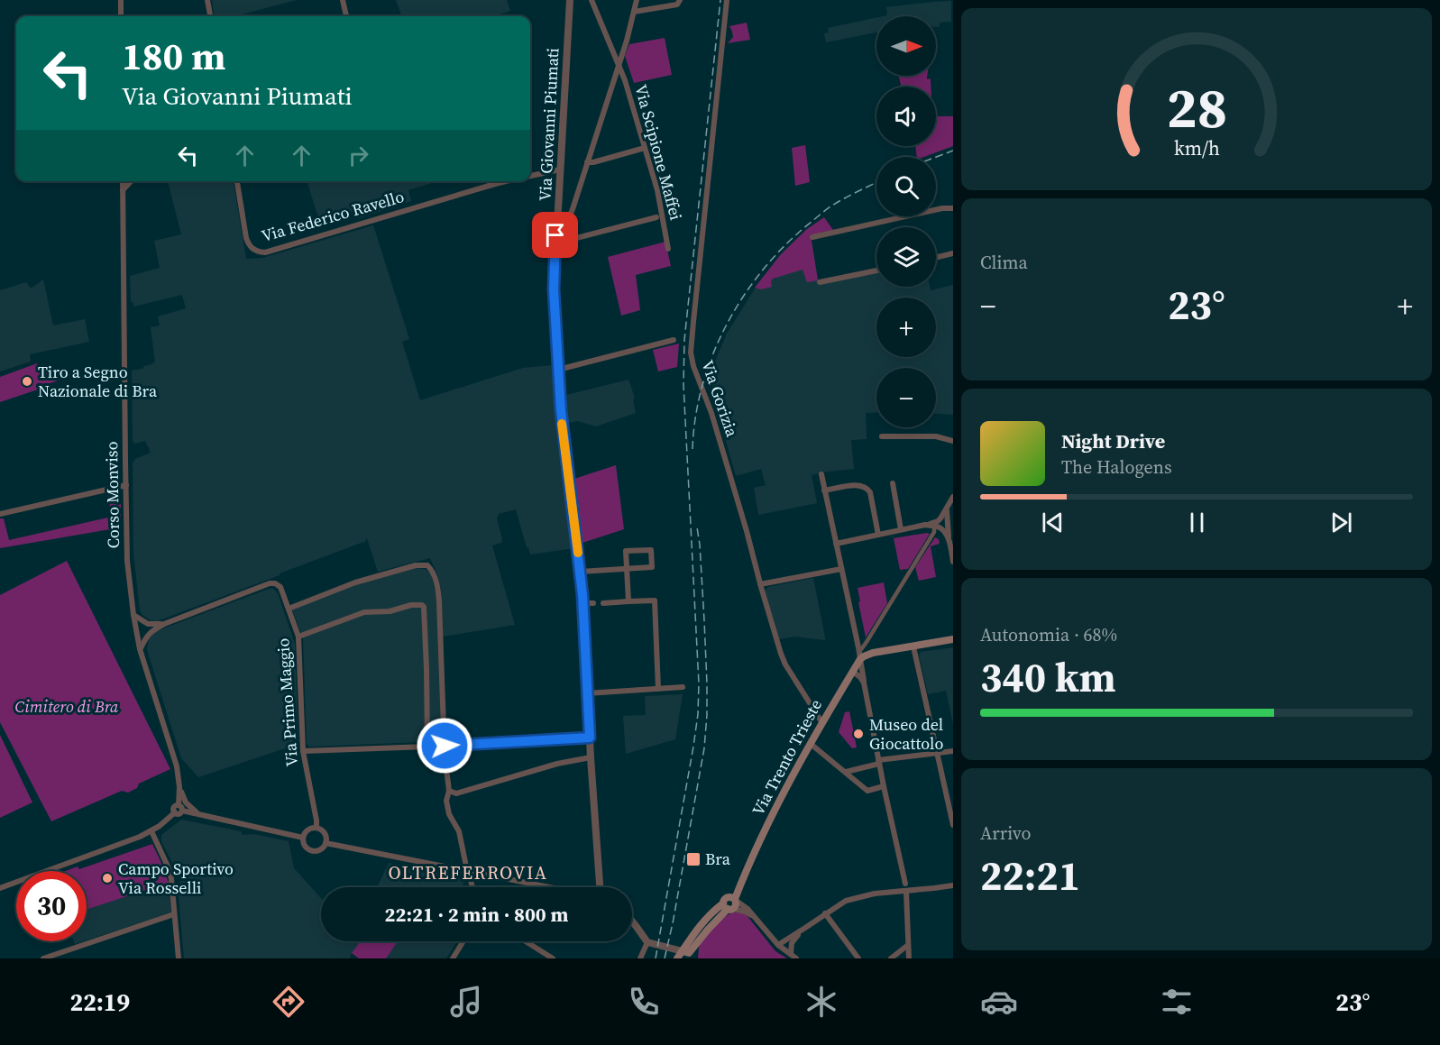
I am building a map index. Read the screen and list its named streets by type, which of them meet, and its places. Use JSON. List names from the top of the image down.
{
  "streets": {
    "main road": ["Via Trento Trieste"],
    "street": [
      "Via Giovanni Piumati",
      "Via Scipione Maffei",
      "Via Federico Ravello",
      "Via Gorizia",
      "Corso Monviso",
      "Via Primo Maggio"
    ]
  },
  "crossings": [
    ["Via Giovanni Piumati", "Via Federico Ravello"],
    ["Via Gorizia", "Via Trento Trieste"],
    ["Corso Monviso", "Via Primo Maggio"]
  ],
  "districts": ["OLTREFERROVIA"],
  "parks": ["Cimitero di Bra"],
  "places": {
    "other": ["Tiro a Segno Nazionale di Bra", "Museo del Giocattolo", "Campo Sportivo Via Rosselli"],
    "transit": ["Bra"]
  },
  "north": "right",
  "page": {
    "map_buttons": ["+", "−"],
    "turn": ["180 m", "Via Giovanni Piumati"],
    "tile": [
      "Clima",
      ["Autonomia · 68%", "340 km"],
      ["Arrivo", "22:21"]
    ],
    "heat": ["−", "23°", "+"],
    "song": ["Night Drive", "The Halogens"],
    "limit": "30",
    "trip": "22:21 · 2 min · 800 m",
    "tabs": ["22:19", "23°"],
    "gauge": ["28", "km/h"]
  }
}
